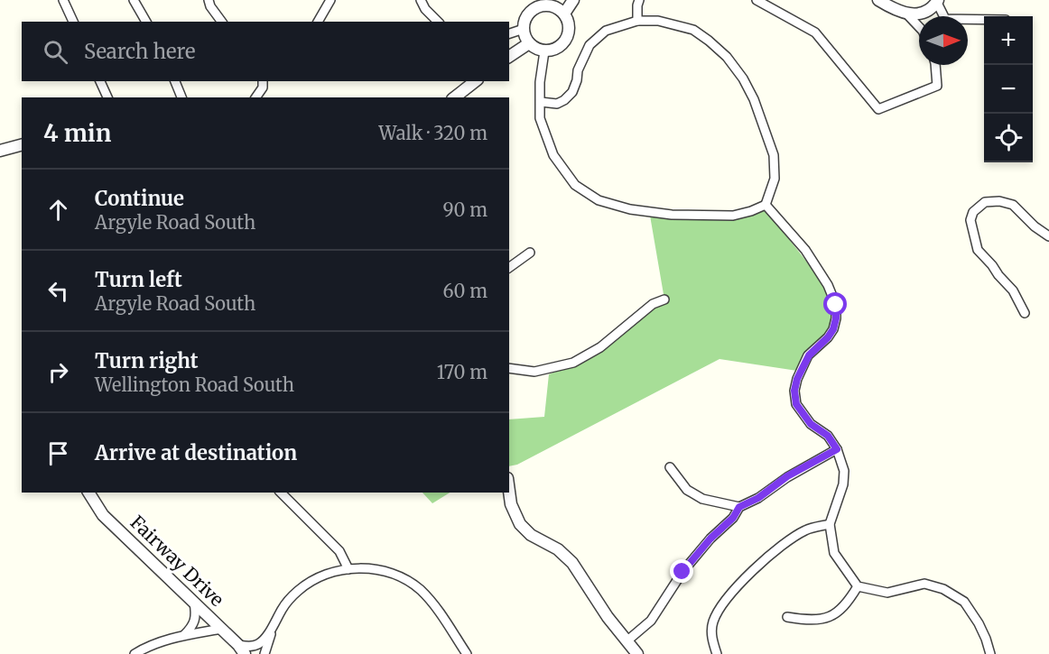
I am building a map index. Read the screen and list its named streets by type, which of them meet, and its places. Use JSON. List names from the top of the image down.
{
  "streets": {
    "street": ["Fairway Drive"]
  },
  "north": "right",
  "page": {
    "map_buttons": ["+", "−"],
    "search": "Search here",
    "heading": ["4 min", "Walk · 320 m"],
    "list": [
      ["Continue", "Argyle Road South", "90 m"],
      ["Turn left", "Argyle Road South", "60 m"],
      ["Turn right", "Wellington Road South", "170 m"],
      "Arrive at destination"
    ]
  }
}
